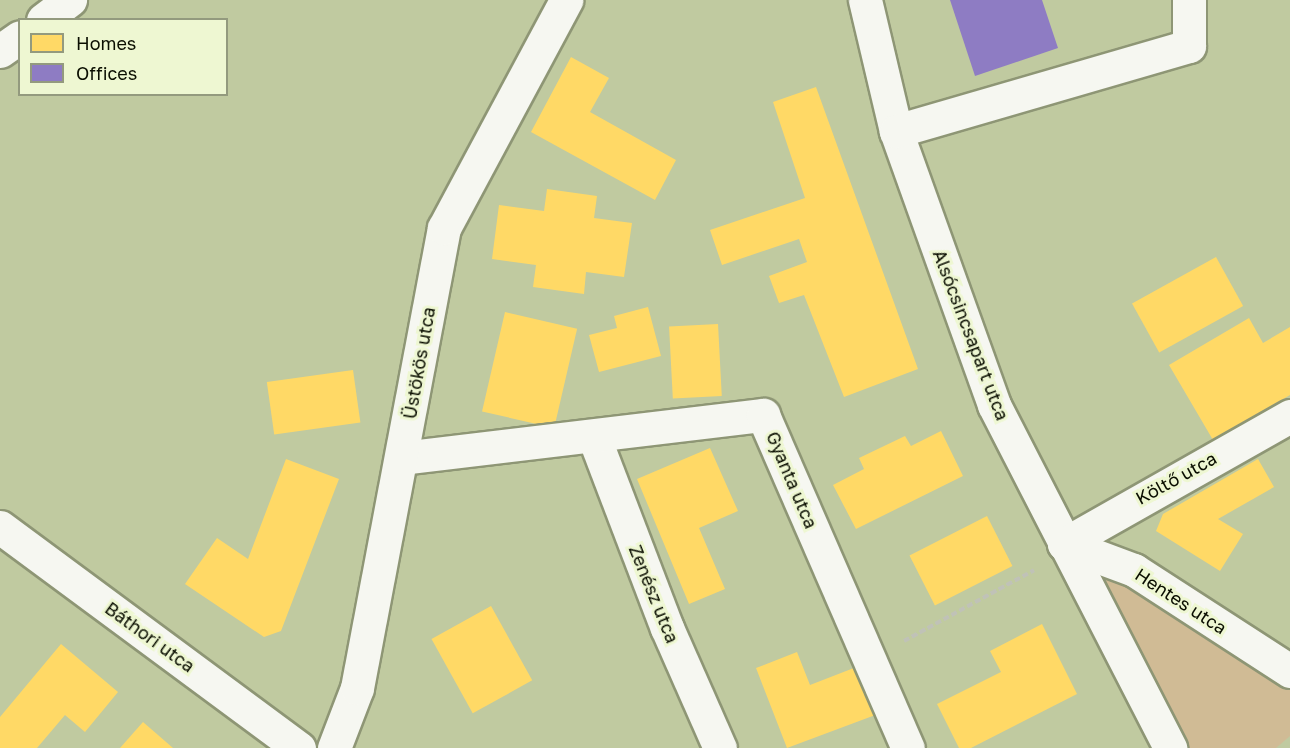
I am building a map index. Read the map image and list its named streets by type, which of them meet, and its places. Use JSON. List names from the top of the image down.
{
  "streets": {
    "street": [
      "Alsócsincsapart utca",
      "Üstökös utca",
      "Költő utca",
      "Gyanta utca",
      "Zenész utca",
      "Hentes utca",
      "Báthori utca"
    ]
  },
  "crossings": [
    ["Alsócsincsapart utca", "Költő utca"],
    ["Alsócsincsapart utca", "Hentes utca"],
    ["Üstökös utca", "Gyanta utca"],
    ["Költő utca", "Hentes utca"],
    ["Gyanta utca", "Zenész utca"]
  ],
  "legend": ["Homes", "Offices"]
}
